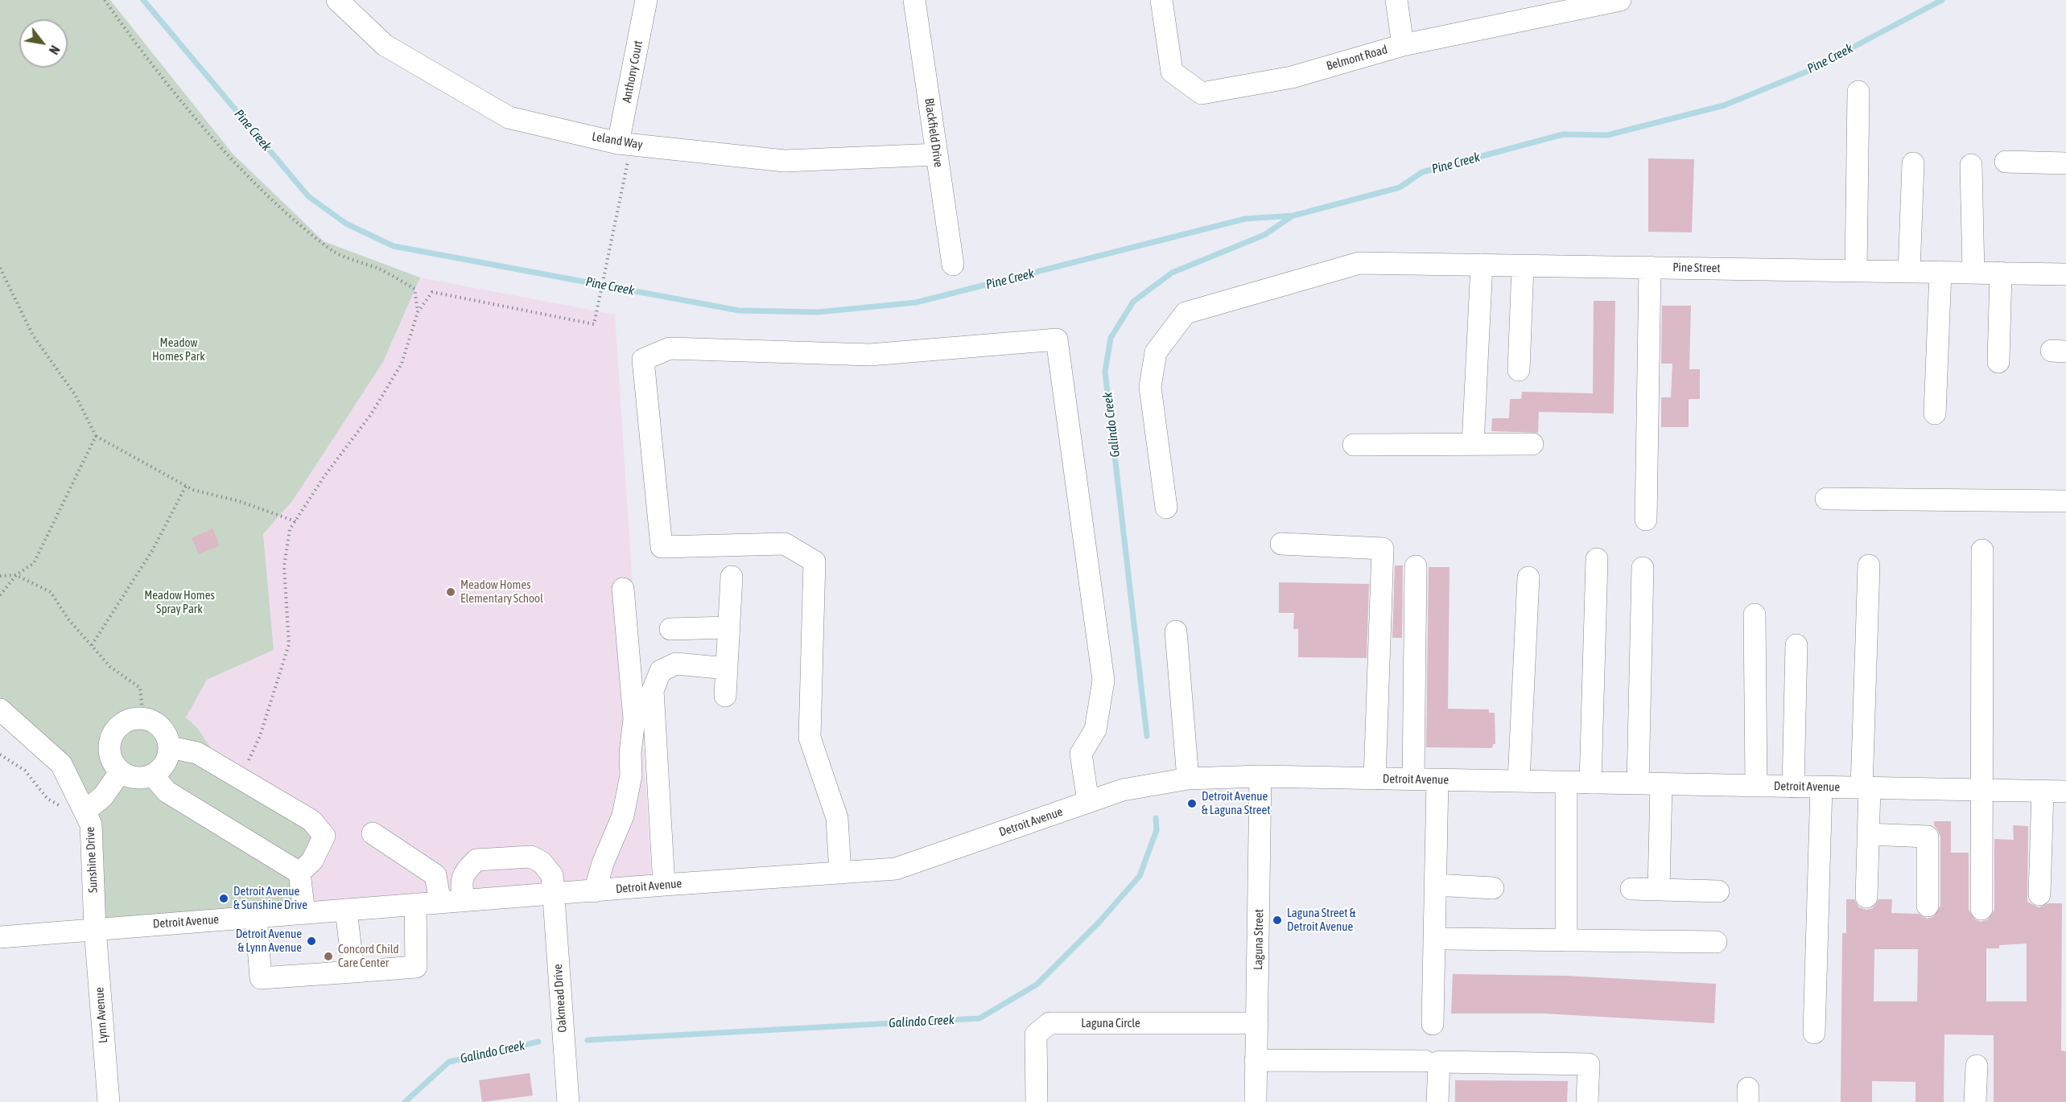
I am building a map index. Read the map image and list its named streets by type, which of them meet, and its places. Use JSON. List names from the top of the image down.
{
  "streets": {
    "street": [
      "Belmont Road",
      "Anthony Court",
      "Blackfield Drive",
      "Leland Way",
      "Pine Street",
      "Detroit Avenue",
      "Sunshine Drive",
      "Laguna Street",
      "Oakmead Drive",
      "Lynn Avenue",
      "Laguna Circle"
    ]
  },
  "crossings": [
    ["Anthony Court", "Leland Way"],
    ["Blackfield Drive", "Leland Way"],
    ["Detroit Avenue", "Sunshine Drive"],
    ["Detroit Avenue", "Laguna Street"],
    ["Detroit Avenue", "Oakmead Drive"],
    ["Detroit Avenue", "Lynn Avenue"],
    ["Sunshine Drive", "Lynn Avenue"],
    ["Laguna Street", "Laguna Circle"]
  ],
  "water": ["Pine Creek", "Galindo Creek"],
  "parks": ["Meadow Homes Park", "Meadow Homes Spray Park"],
  "places": [
    "Meadow Homes Elementary School",
    "Detroit Avenue & Laguna Street",
    "Detroit Avenue & Sunshine Drive",
    "Laguna Street & Detroit Avenue",
    "Detroit Avenue & Lynn Avenue",
    "Concord Child Care Center"
  ],
  "north": "bottom right"
}
